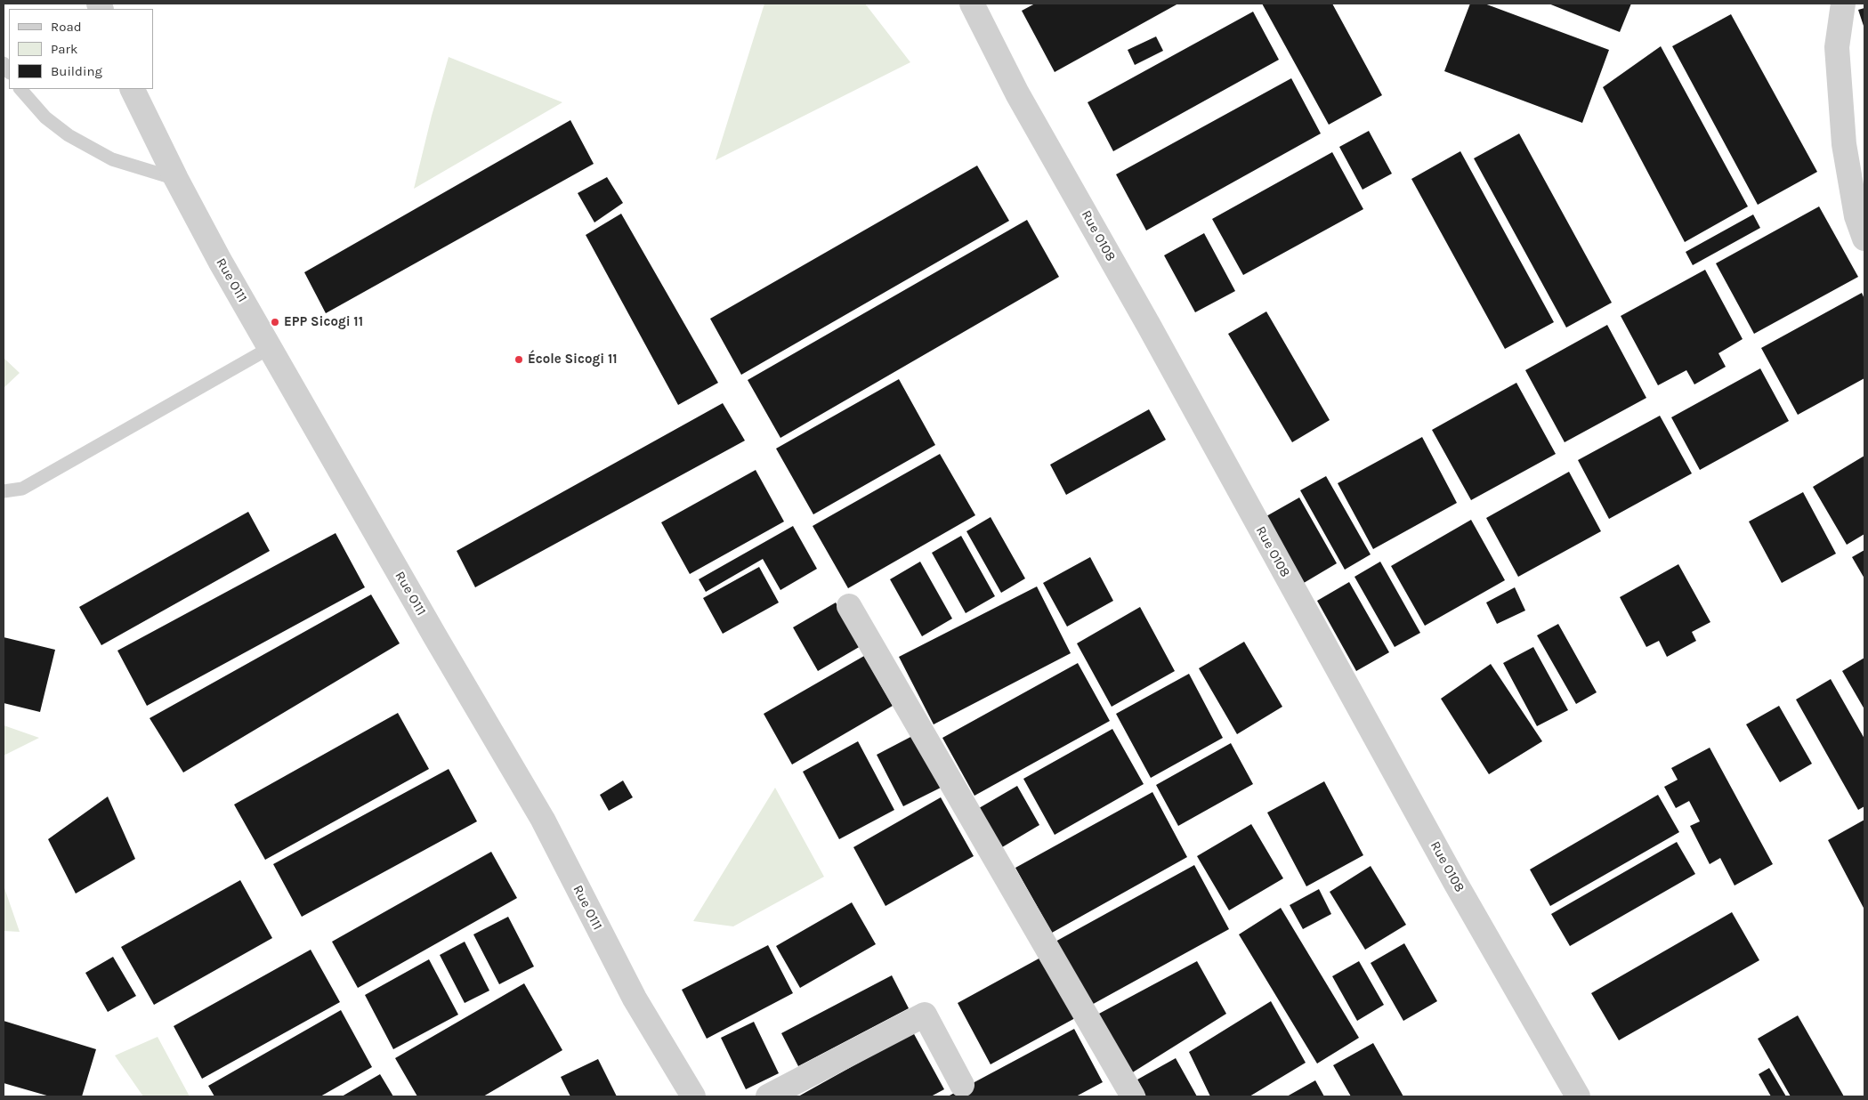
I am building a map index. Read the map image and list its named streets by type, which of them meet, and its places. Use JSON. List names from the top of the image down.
{
  "streets": {
    "street": ["Rue O108", "Rue O111"]
  },
  "places": ["EPP Sicogi 11", "École Sicogi 11"],
  "legend": ["Road", "Park", "Building"]
}
